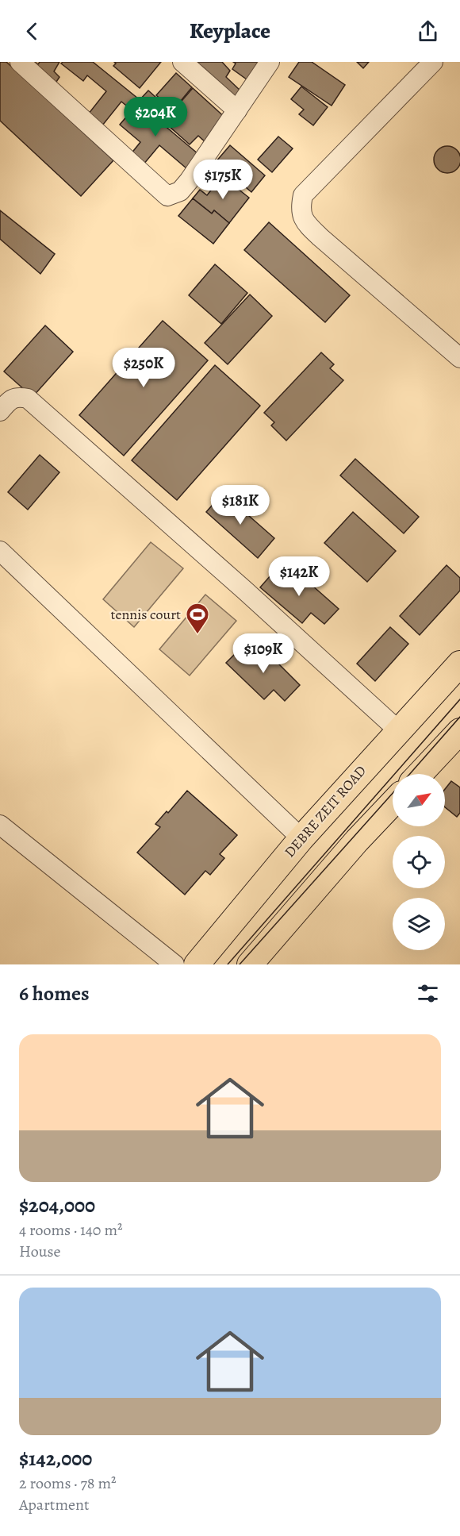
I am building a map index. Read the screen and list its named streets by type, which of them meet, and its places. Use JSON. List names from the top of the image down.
{
  "streets": {
    "main road": ["DEBRE ZEIT ROAD"]
  },
  "places": {
    "sports": ["tennis court"]
  },
  "north": "top right",
  "page": {
    "header": "Keyplace",
    "price": [
      "$204K",
      "$175K",
      "$250K",
      "$181K",
      "$142K",
      "$109K"
    ],
    "heading": "6 homes",
    "list": [
      {
        "name": "$204,000",
        "note": "4 rooms · 140 m² · House"
      },
      {
        "name": "$142,000",
        "note": "2 rooms · 78 m² · Apartment"
      }
    ]
  }
}
